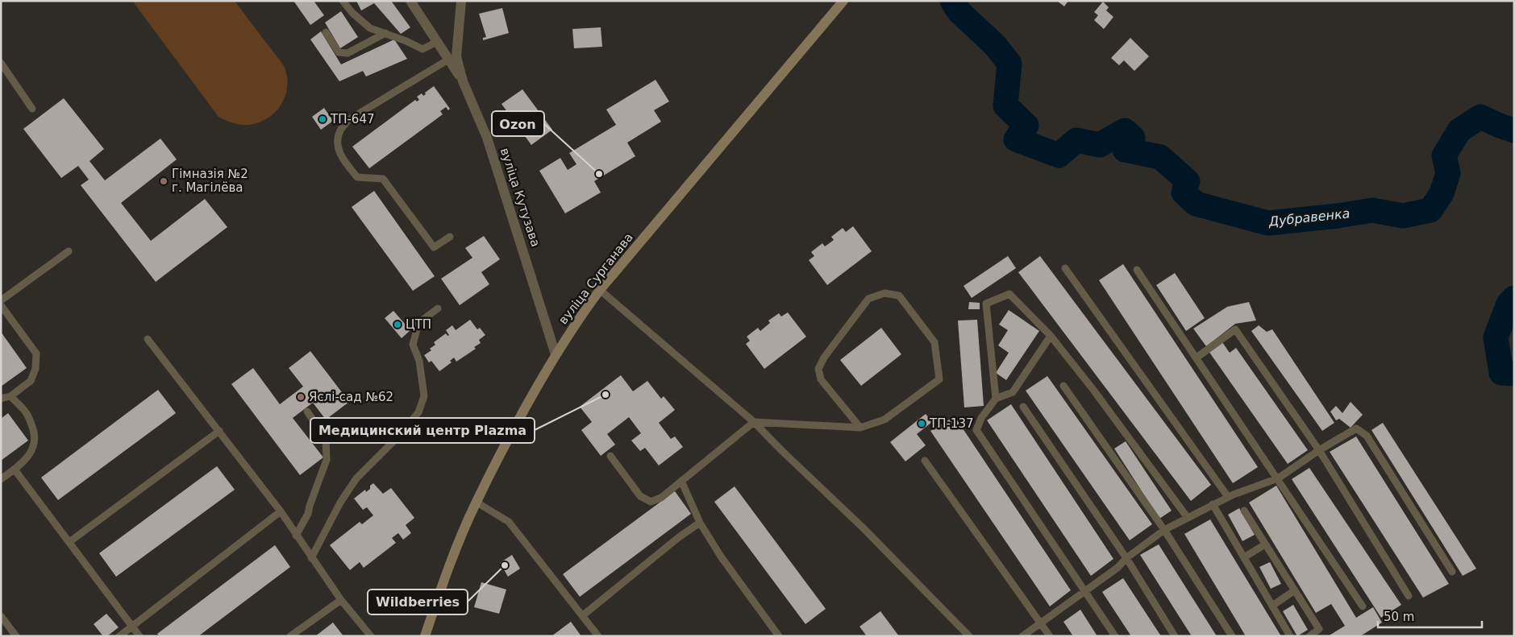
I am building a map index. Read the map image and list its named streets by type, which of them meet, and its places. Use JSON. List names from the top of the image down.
{
  "streets": {
    "main road": ["вуліца Сурганава"],
    "street": ["вуліца Кутузава"]
  },
  "crossings": [
    ["вуліца Кутузава", "вуліца Сурганава"]
  ],
  "water": ["Дубравенка"],
  "places": [
    "ТП-647",
    "Ozon",
    "Гімназія №2 г. Магілёва",
    "ЦТП",
    "Медицинский центр Plazma",
    "Яслі-сад №62",
    "ТП-137",
    "Wildberries"
  ],
  "scale_bar": "50 m"
}
